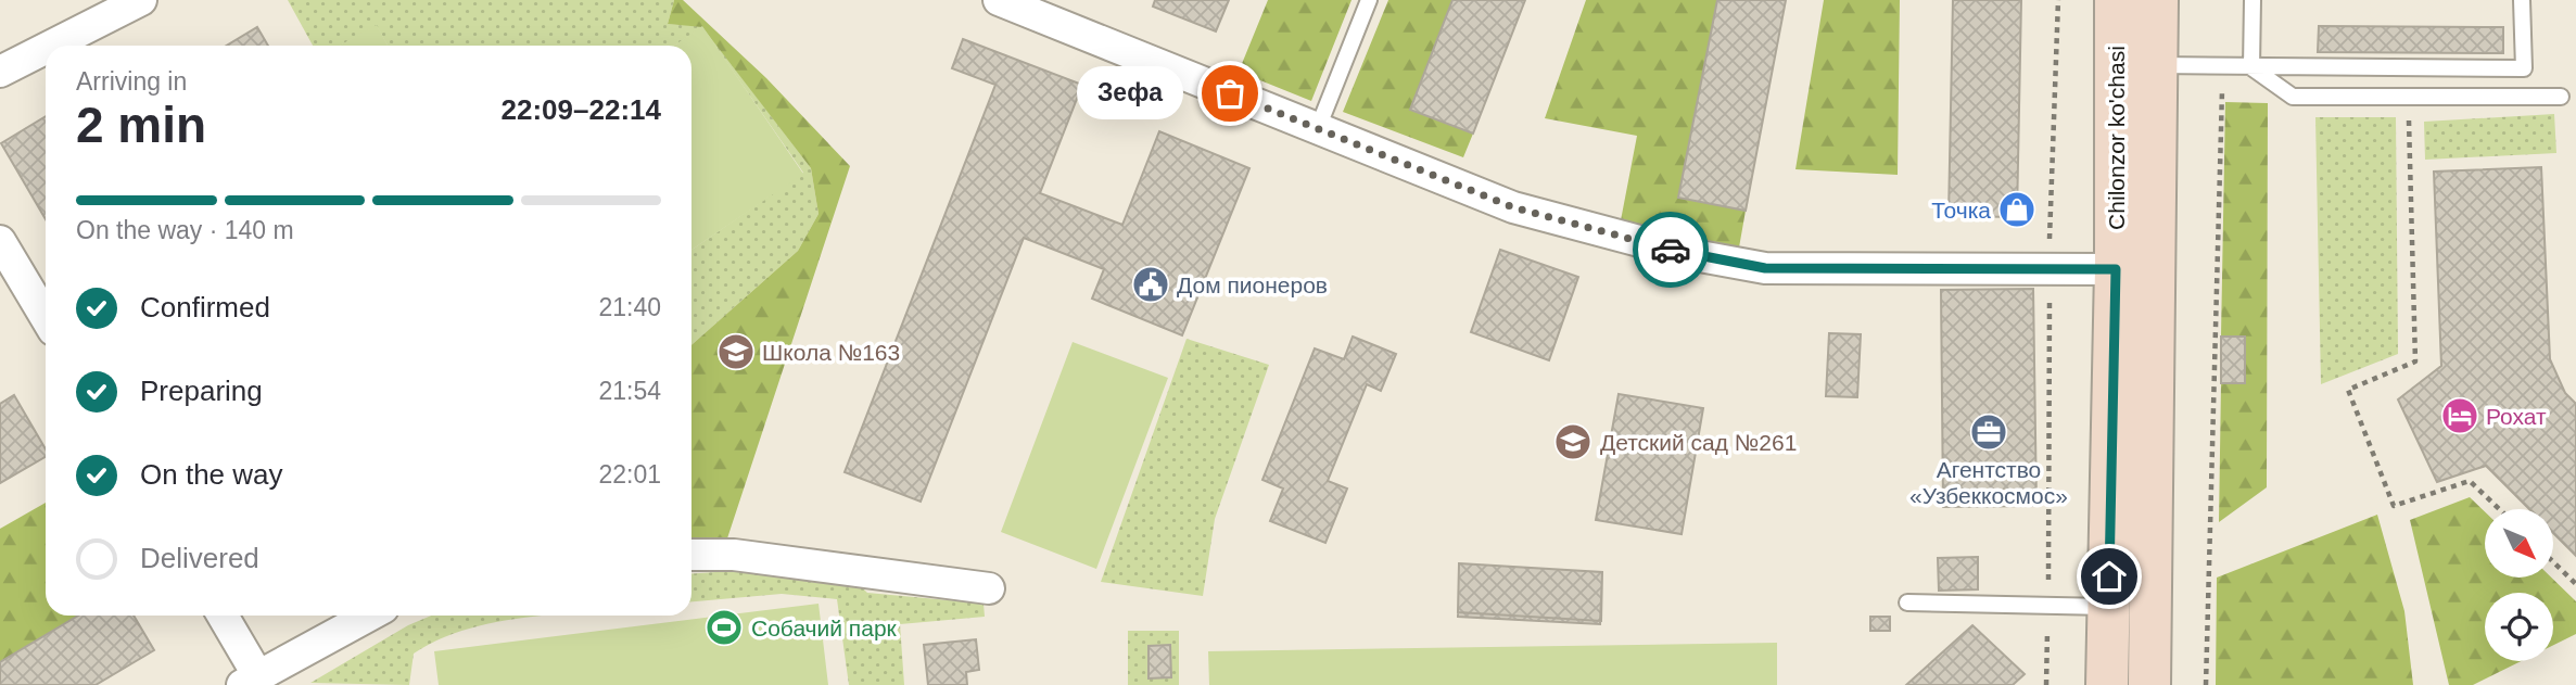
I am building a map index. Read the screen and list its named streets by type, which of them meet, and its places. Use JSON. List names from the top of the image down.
{
  "streets": {
    "main road": ["Chilonzor ko'chasi"]
  },
  "places": {
    "other": ["Зефа"],
    "shop": ["Точка"],
    "public building": ["Дом пионеров"],
    "school or university": ["Школа №163", "Детский сад №261"],
    "hotel": ["Рохат"],
    "office": ["Агентство «Узбеккосмос»"],
    "sports": ["Собачий парк"]
  },
  "north": "bottom right",
  "page": {
    "heading": ["2 min", "Arriving in", "22:09–22:14"],
    "bubble": "Зефа",
    "bar": "On the way · 140 m",
    "list": [
      ["Confirmed", "21:40"],
      ["Preparing", "21:54"],
      ["On the way", "22:01"],
      "Delivered"
    ]
  }
}
